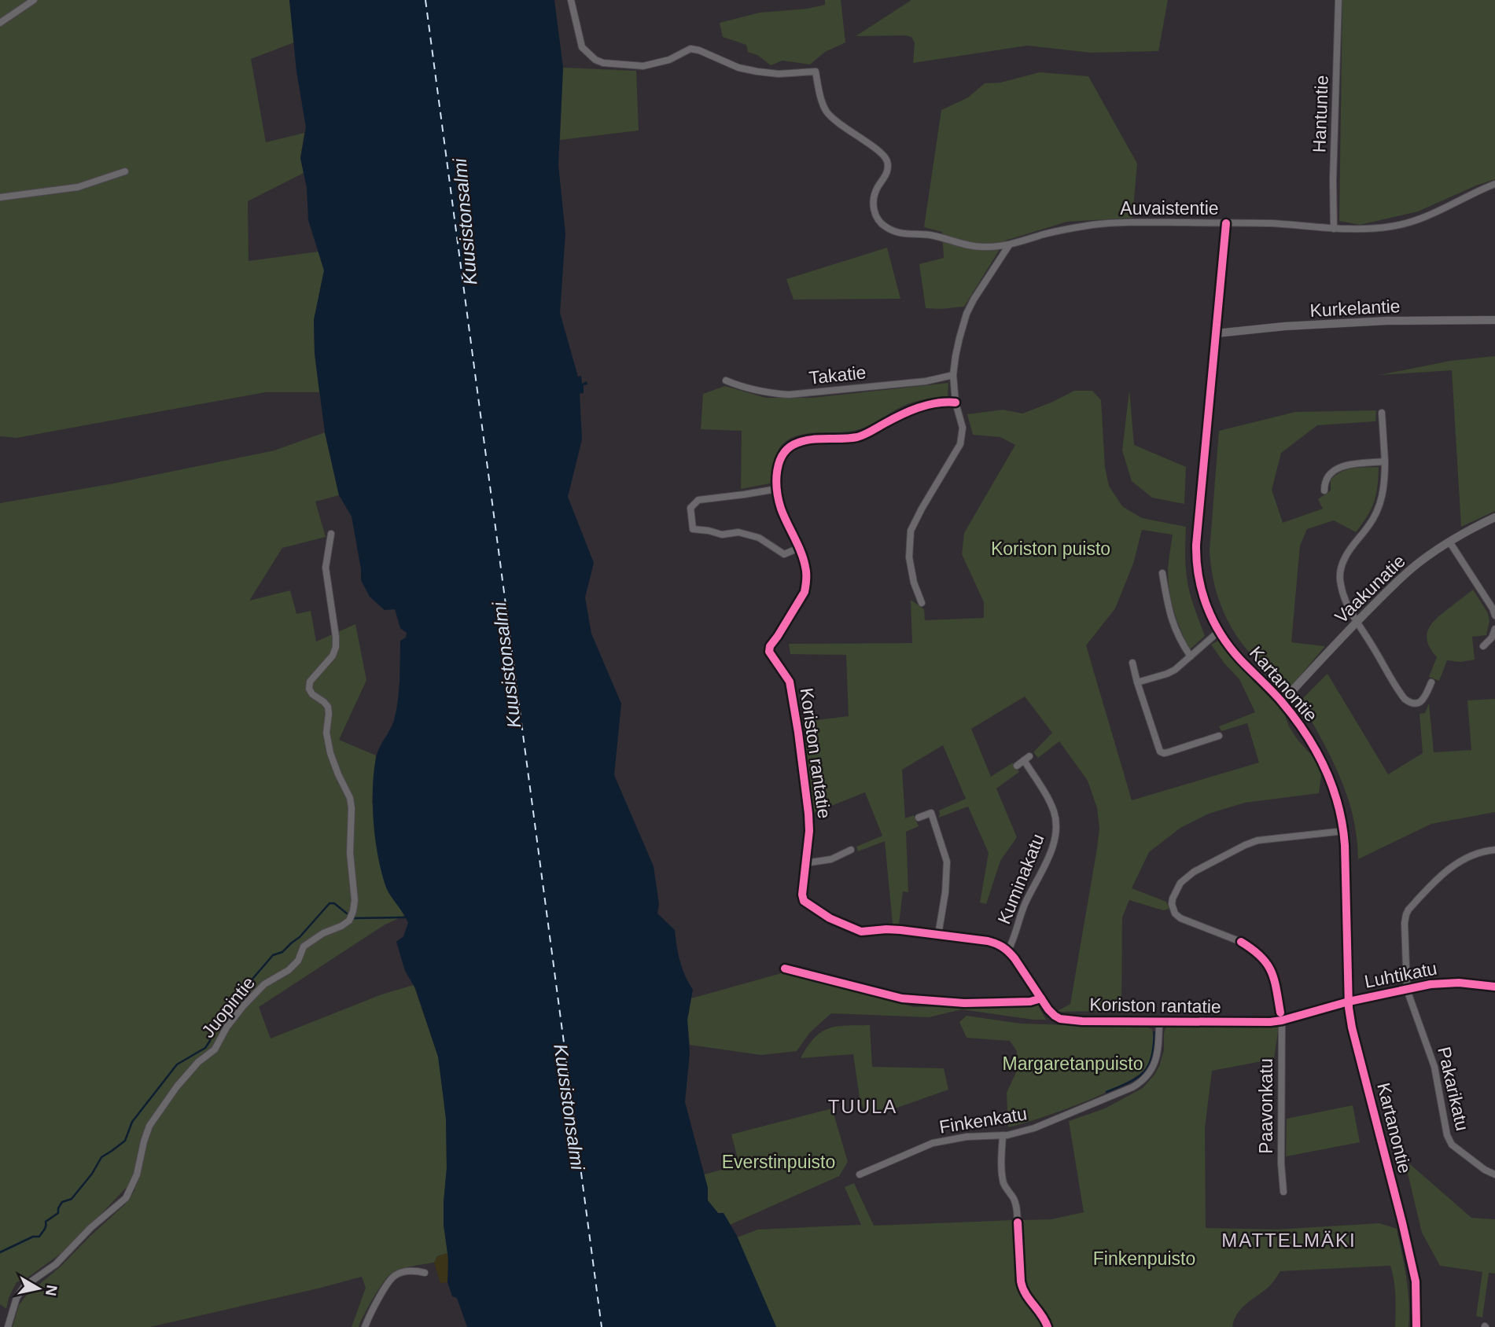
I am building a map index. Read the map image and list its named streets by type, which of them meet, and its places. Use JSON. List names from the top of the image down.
{
  "streets": {
    "street": [
      "Hantuntie",
      "Auvaistentie",
      "Kurkelantie",
      "Takatie",
      "Vaakunatie",
      "Kartanontie",
      "Koriston rantatie",
      "Kuminakatu",
      "Luhtikatu",
      "Juopintie",
      "Pakarikatu",
      "Paavonkatu",
      "Finkenkatu"
    ]
  },
  "crossings": [
    ["Hantuntie", "Auvaistentie"],
    ["Auvaistentie", "Kartanontie"],
    ["Kurkelantie", "Kartanontie"],
    ["Vaakunatie", "Kartanontie"],
    ["Kartanontie", "Koriston rantatie"],
    ["Kartanontie", "Luhtikatu"],
    ["Koriston rantatie", "Kuminakatu"],
    ["Koriston rantatie", "Luhtikatu"],
    ["Koriston rantatie", "Paavonkatu"],
    ["Koriston rantatie", "Finkenkatu"],
    ["Luhtikatu", "Pakarikatu"]
  ],
  "districts": ["TUULA", "MATTELMÄKI"],
  "water": ["Kuusistonsalmi"],
  "parks": [
    "Koriston puisto",
    "Margaretanpuisto",
    "Everstinpuisto",
    "Finkenpuisto"
  ],
  "north": "right"
}
